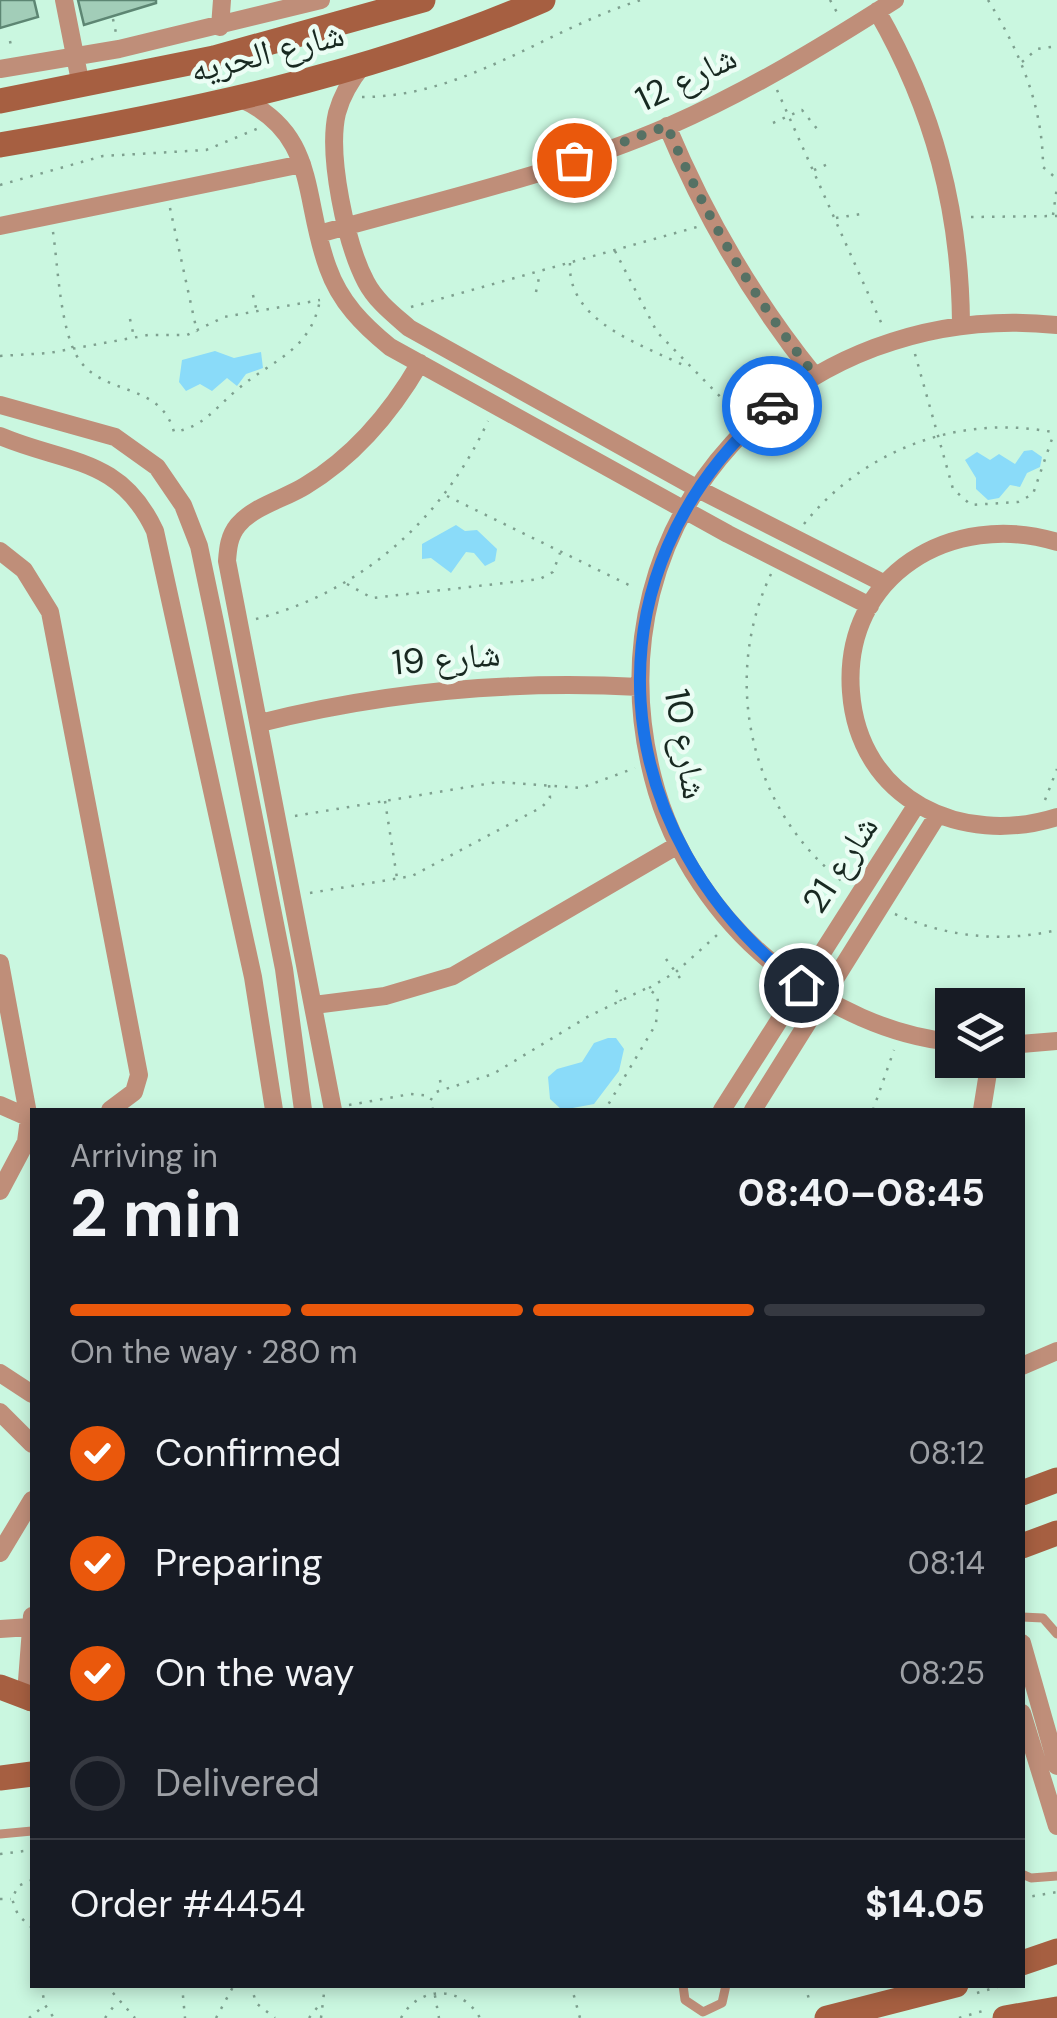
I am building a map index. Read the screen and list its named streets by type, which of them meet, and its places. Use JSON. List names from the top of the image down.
{
  "streets": {
    "main road": ["شارع الحريه"],
    "street": [
      "شارع 12",
      "شارع 19",
      "شارع 10",
      "شارع 21"
    ]
  },
  "crossings": [
    ["شارع 19", "شارع 10"],
    ["شارع 10", "شارع 21"]
  ],
  "page": {
    "heading": ["2 min", "Arriving in", "08:40–08:45"],
    "panel": ["Order #4454", "$14.05"],
    "bar": "On the way · 280 m",
    "list": [
      ["Confirmed", "08:12"],
      ["Preparing", "08:14"],
      ["On the way", "08:25"],
      "Delivered"
    ]
  }
}
